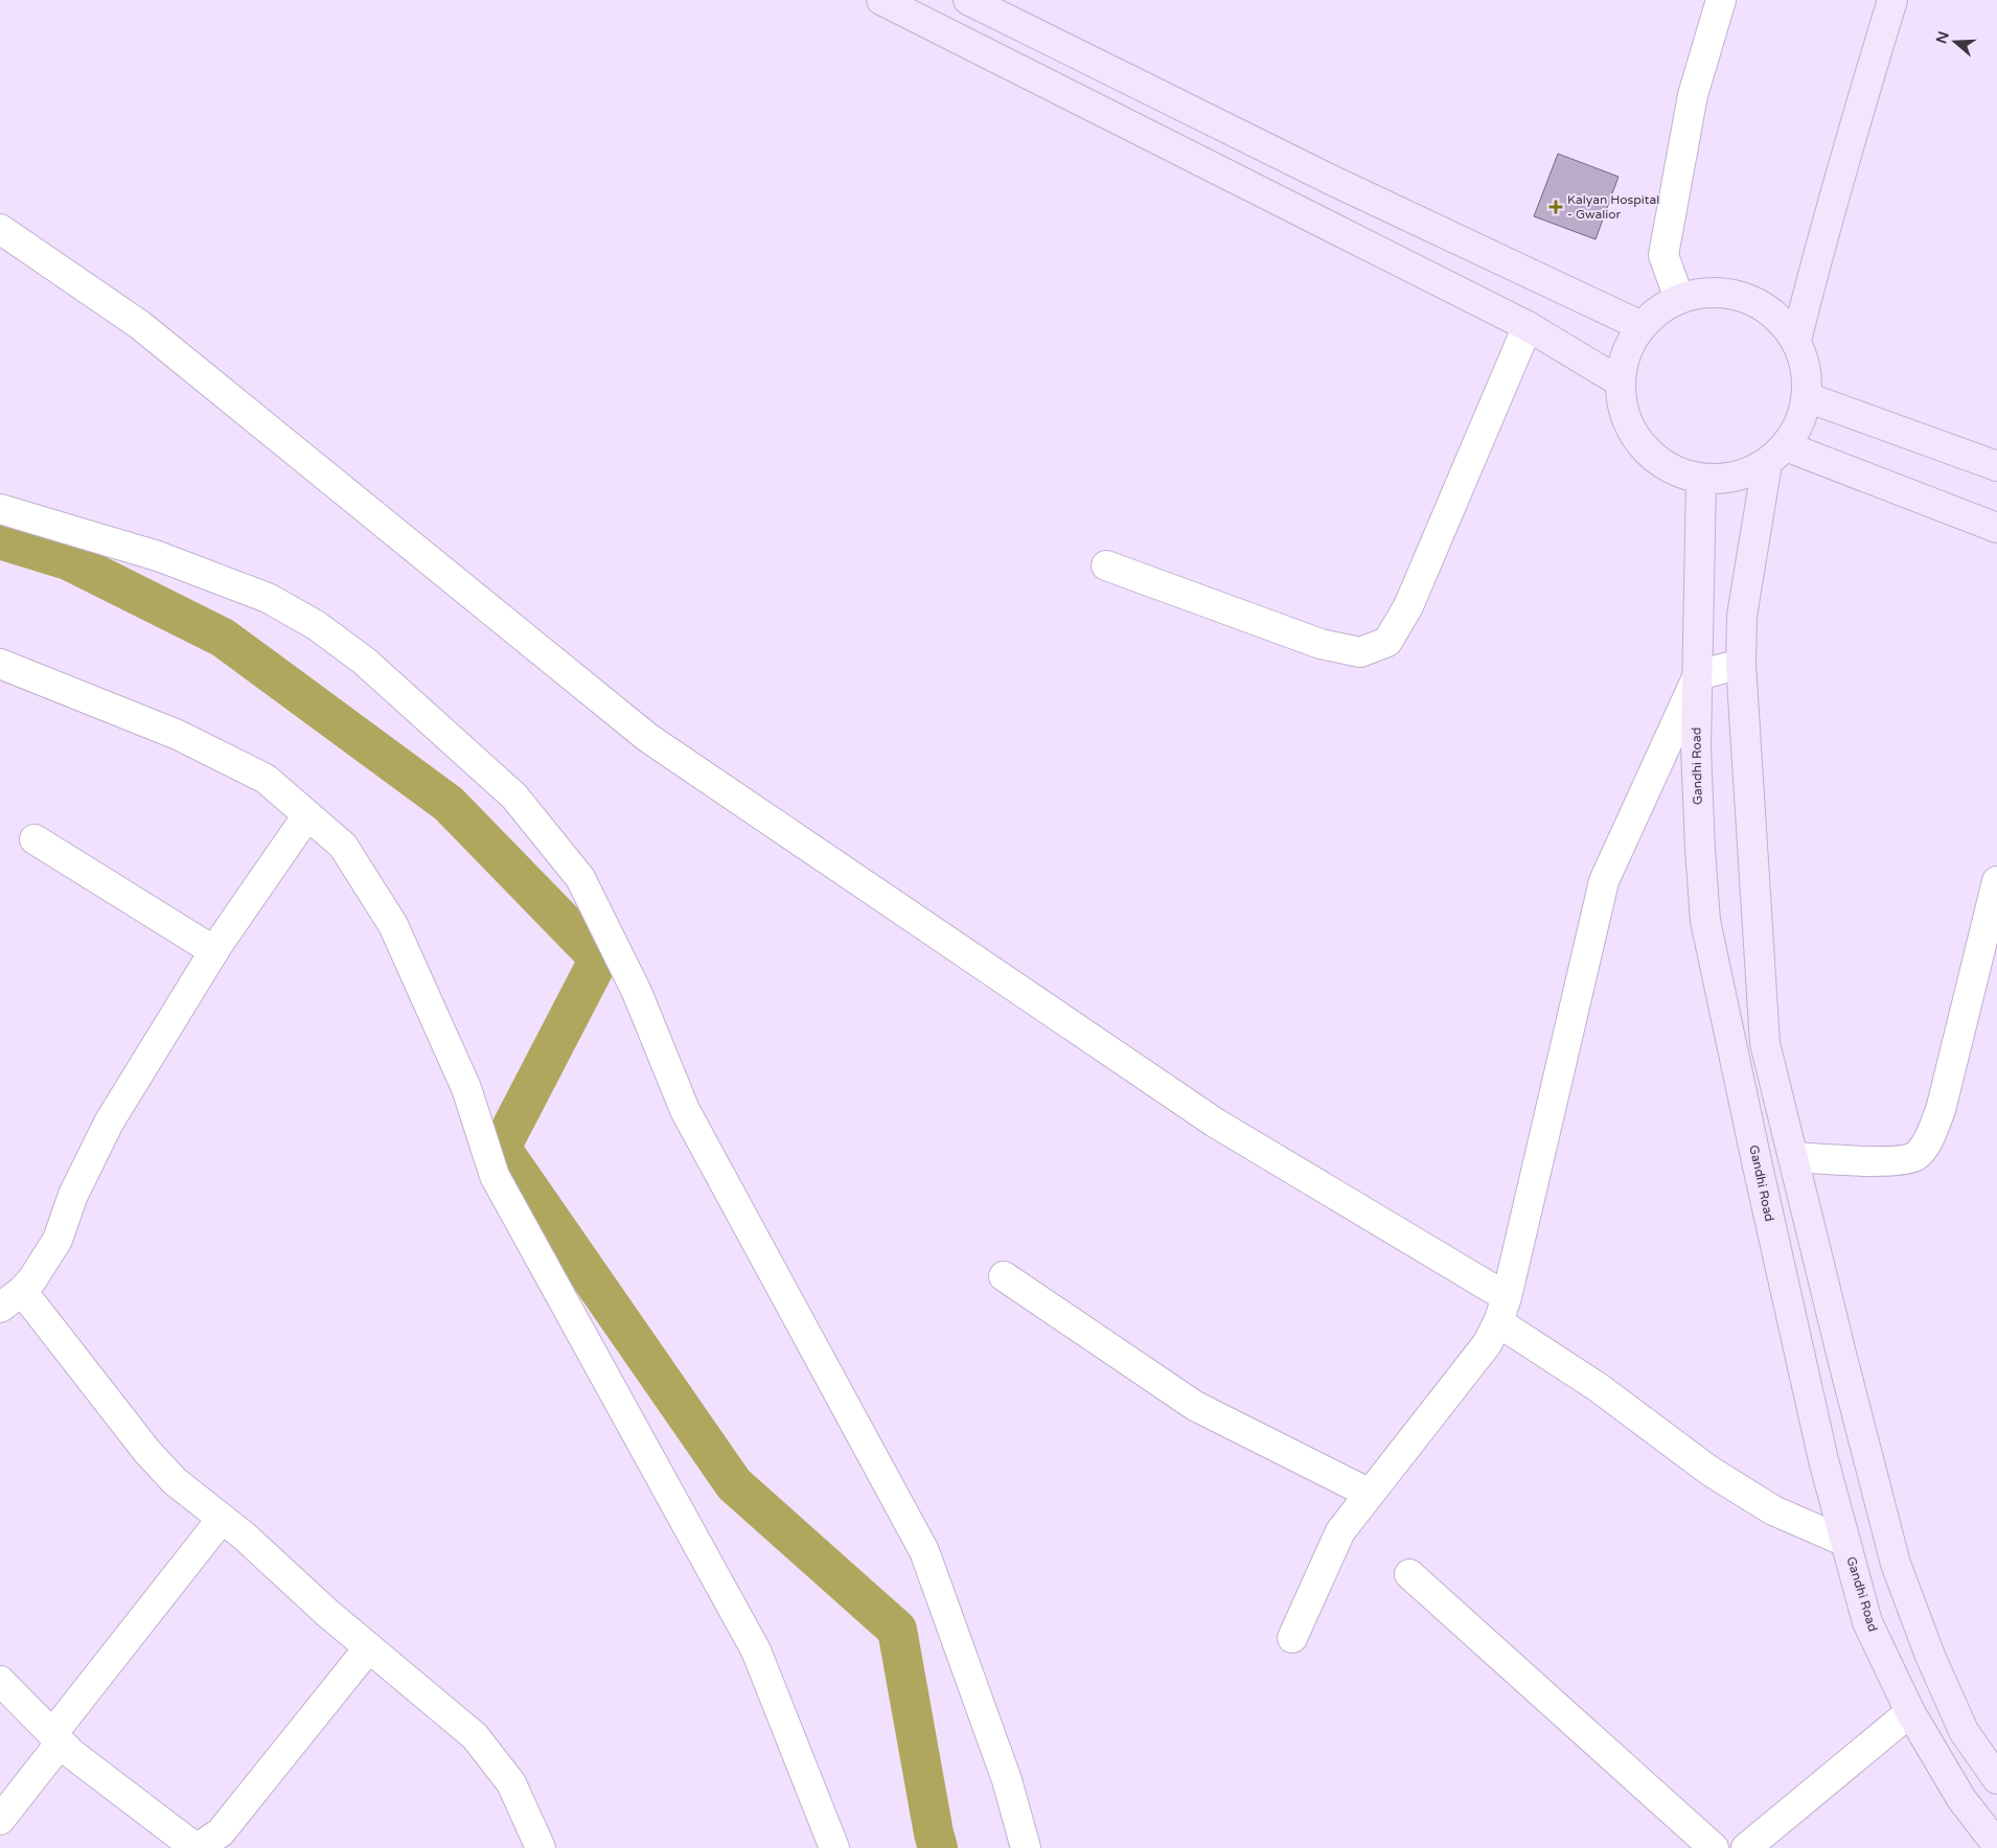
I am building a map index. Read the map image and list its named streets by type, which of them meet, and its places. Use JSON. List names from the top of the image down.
{
  "streets": {
    "main road": ["Gandhi Road"]
  },
  "places": {
    "health": ["Kalyan Hospital - Gwalior"]
  },
  "north": "left"
}
